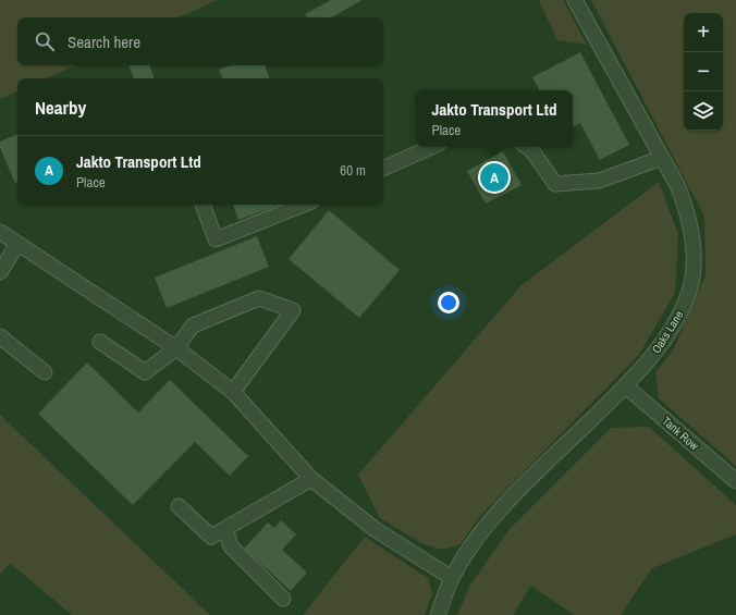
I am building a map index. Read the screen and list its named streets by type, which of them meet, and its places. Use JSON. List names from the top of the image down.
{
  "streets": {
    "street": ["Oaks Lane", "Tank Row"]
  },
  "crossings": [
    ["Oaks Lane", "Tank Row"]
  ],
  "page": {
    "map_buttons": ["+", "−"],
    "search": "Search here",
    "heading": "Nearby",
    "popup": ["Jakto Transport Ltd", "Place"],
    "list": [
      {
        "mark": "A",
        "name": "Jakto Transport Ltd",
        "note": "Place",
        "value": "60 m"
      }
    ],
    "pins": "A"
  }
}
